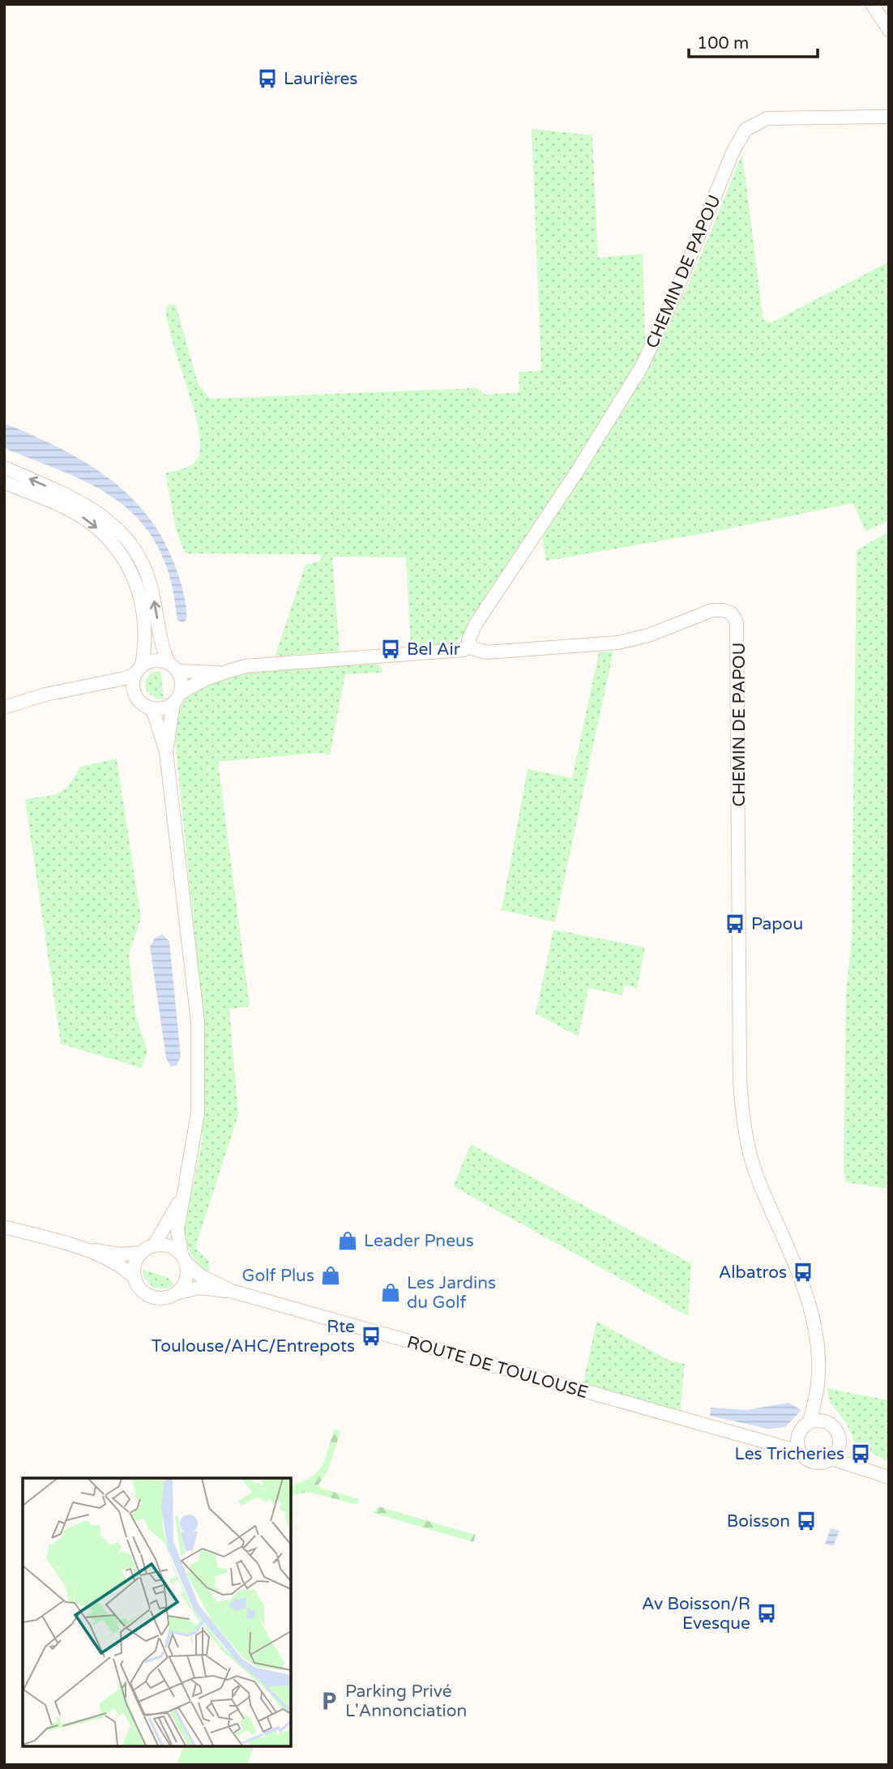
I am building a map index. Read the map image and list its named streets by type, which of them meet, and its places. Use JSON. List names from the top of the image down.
{
  "streets": {
    "main road": ["CHEMIN DE PAPOU", "ROUTE DE TOULOUSE"]
  },
  "crossings": [
    ["CHEMIN DE PAPOU", "ROUTE DE TOULOUSE"]
  ],
  "places": {
    "bus stop": [
      "Laurières",
      "Bel Air",
      "Papou",
      "Albatros",
      "Rte Toulouse/AHC/Entrepots",
      "Les Tricheries",
      "Boisson",
      "Av Boisson/R Evesque"
    ],
    "shop": ["Leader Pneus", "Golf Plus", "Les Jardins du Golf"],
    "parking": ["Parking Privé L'Annonciation"]
  },
  "scale_bar": "100 m"
}
